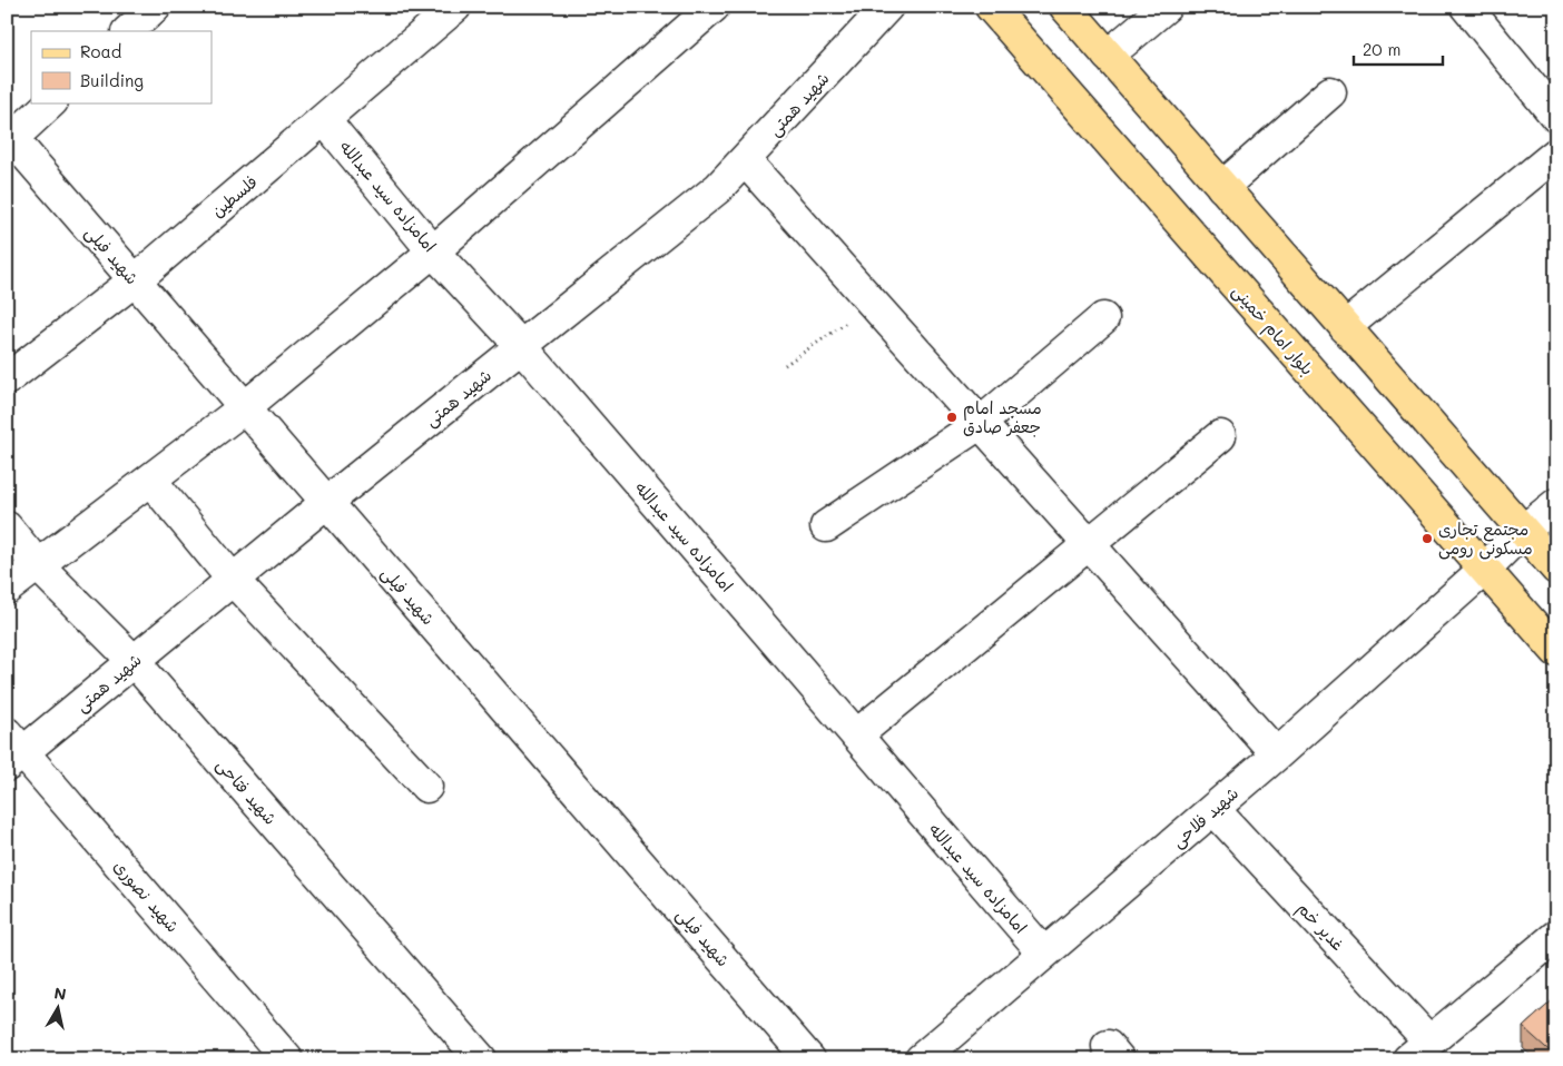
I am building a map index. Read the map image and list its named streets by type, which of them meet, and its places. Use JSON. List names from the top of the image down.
{
  "streets": {
    "main road": ["بلوار امام خمینی"],
    "street": [
      "شهید همتی",
      "فلسطین",
      "امامزاده سید عبدالله",
      "شهید فیلی",
      "شهید فتاحی",
      "شهید فلاحی",
      "شهید نصوری",
      "غدیر خم"
    ]
  },
  "crossings": [
    ["شهید همتی", "امامزاده سید عبدالله"],
    ["شهید همتی", "شهید فیلی"],
    ["شهید همتی", "شهید فتاحی"],
    ["شهید همتی", "شهید نصوری"],
    ["فلسطین", "امامزاده سید عبدالله"],
    ["فلسطین", "شهید فیلی"],
    ["امامزاده سید عبدالله", "شهید فلاحی"],
    ["بلوار امام خمینی", "شهید فلاحی"],
    ["شهید فلاحی", "غدیر خم"]
  ],
  "places": ["مسجد امام جعفر صادق", "مجتمع تجاری مسکونی رومی"],
  "legend": ["Road", "Building"],
  "scale_bar": "20 m",
  "north": "top"
}
